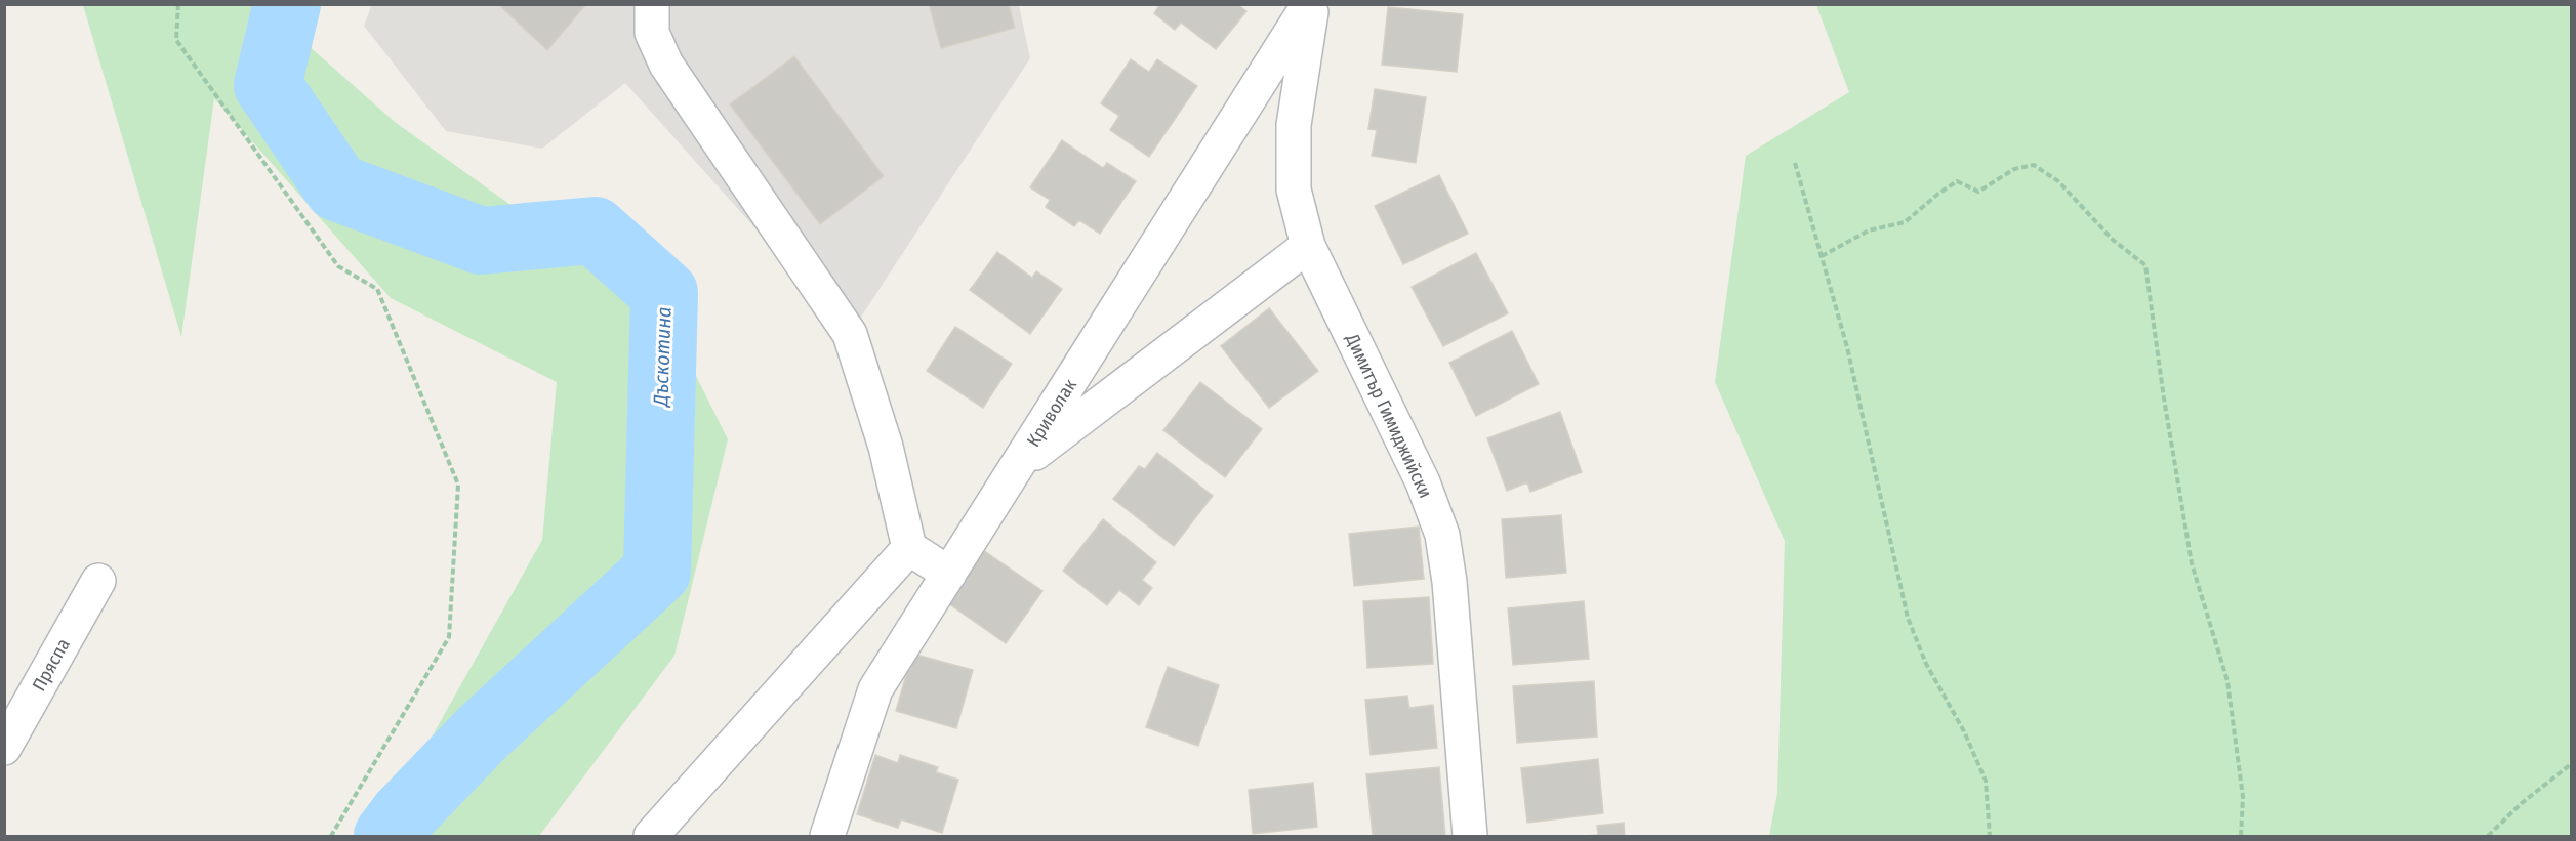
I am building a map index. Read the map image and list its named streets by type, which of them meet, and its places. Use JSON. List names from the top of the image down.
{
  "streets": {
    "street": ["Криволак", "Димитър Гимиджийски", "Пряспа"]
  },
  "crossings": [
    ["Криволак", "Димитър Гимиджийски"]
  ],
  "water": ["Дъскотина"]
}
